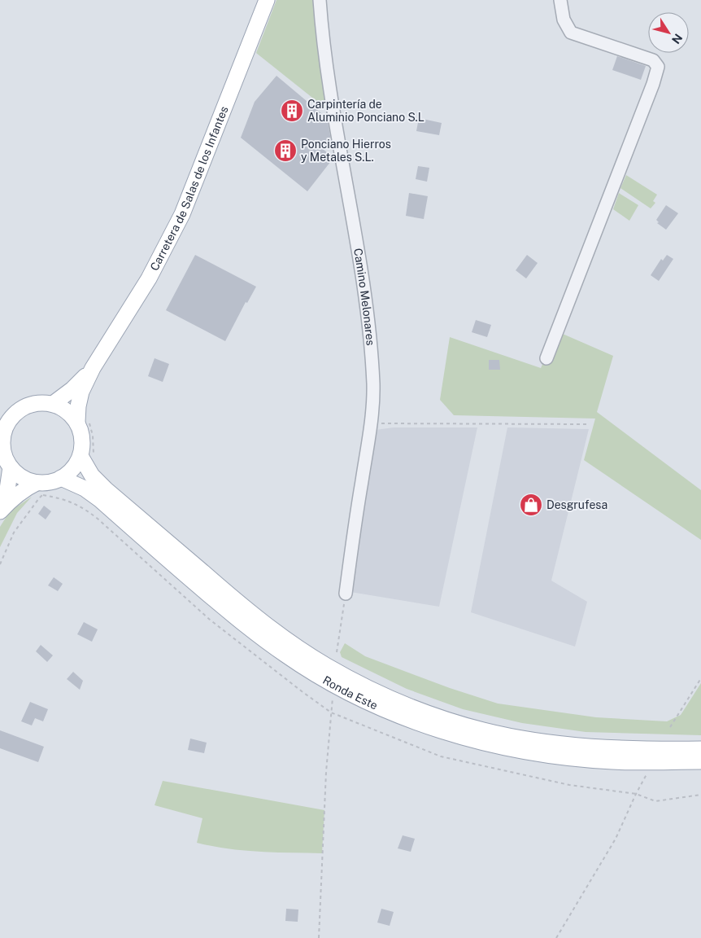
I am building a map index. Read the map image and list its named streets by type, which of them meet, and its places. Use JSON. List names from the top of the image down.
{
  "streets": {
    "main road": ["Carretera de Salas de los Infantes", "Ronda Este"],
    "street": ["Camino Melonares"]
  },
  "crossings": [
    ["Carretera de Salas de los Infantes", "Ronda Este"]
  ],
  "places": {
    "building": ["Carpintería de Aluminio Ponciano S.L", "Ponciano Hierros y Metales S.L."],
    "shop": ["Desgrufesa"]
  },
  "north": "bottom right"
}
